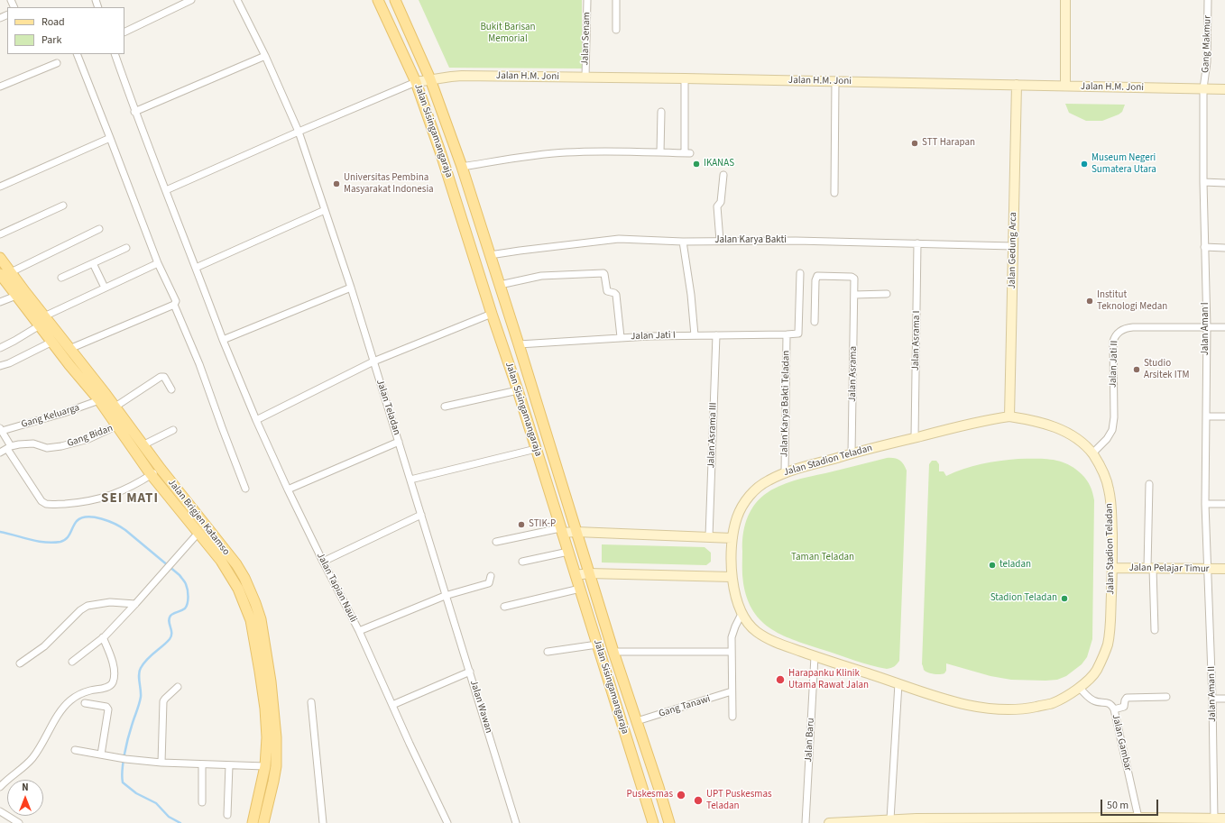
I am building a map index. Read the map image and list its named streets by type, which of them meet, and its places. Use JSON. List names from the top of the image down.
{
  "streets": {
    "main road": ["Jalan Sisingamangaraja", "Jalan Brigjen Katamso"],
    "street": [
      "Jalan Senam",
      "Gang Makmur",
      "Jalan H.M. Joni",
      "Jalan Karya Bakti",
      "Jalan Gedung Arca",
      "Jalan Aman I",
      "Jalan Jati I",
      "Jalan Asrama I",
      "Jalan Jati II",
      "Jalan Asrama",
      "Jalan Karya Bakti Teladan",
      "Jalan Teladan",
      "Gang Keluarga",
      "Jalan Asrama III",
      "Gang Bidan",
      "Jalan Stadion Teladan",
      "Jalan Pelajar Timur",
      "Jalan Tapian Nauli",
      "Jalan Aman II",
      "Jalan Wawan",
      "Gang Tanawi",
      "Jalan Baru",
      "Jalan Gambar"
    ]
  },
  "crossings": [
    ["Jalan Senam", "Jalan H.M. Joni"],
    ["Gang Makmur", "Jalan H.M. Joni"],
    ["Gang Makmur", "Jalan Aman I"],
    ["Jalan H.M. Joni", "Jalan Sisingamangaraja"],
    ["Jalan H.M. Joni", "Jalan Gedung Arca"],
    ["Jalan H.M. Joni", "Jalan Aman I"],
    ["Jalan Sisingamangaraja", "Jalan Karya Bakti"],
    ["Jalan Sisingamangaraja", "Jalan Jati I"],
    ["Jalan Sisingamangaraja", "Gang Tanawi"],
    ["Jalan Karya Bakti", "Jalan Gedung Arca"],
    ["Jalan Karya Bakti", "Jalan Asrama I"],
    ["Jalan Gedung Arca", "Jalan Stadion Teladan"],
    ["Jalan Aman I", "Jalan Jati II"],
    ["Jalan Aman I", "Jalan Pelajar Timur"],
    ["Jalan Aman I", "Jalan Aman II"],
    ["Jalan Jati I", "Jalan Karya Bakti Teladan"],
    ["Jalan Jati I", "Jalan Asrama III"],
    ["Jalan Asrama I", "Jalan Stadion Teladan"],
    ["Jalan Jati II", "Jalan Stadion Teladan"],
    ["Jalan Asrama", "Jalan Stadion Teladan"],
    ["Jalan Karya Bakti Teladan", "Jalan Stadion Teladan"],
    ["Jalan Teladan", "Jalan Wawan"],
    ["Gang Keluarga", "Jalan Brigjen Katamso"],
    ["Gang Bidan", "Jalan Brigjen Katamso"],
    ["Jalan Stadion Teladan", "Jalan Pelajar Timur"],
    ["Jalan Stadion Teladan", "Jalan Baru"],
    ["Jalan Stadion Teladan", "Jalan Gambar"],
    ["Jalan Pelajar Timur", "Jalan Aman II"],
    ["Jalan Tapian Nauli", "Jalan Wawan"]
  ],
  "districts": ["SEI MATI"],
  "parks": ["Bukit Barisan Memorial", "Taman Teladan"],
  "places": [
    "STT Harapan",
    "IKANAS",
    "Museum Negeri Sumatera Utara",
    "Universitas Pembina Masyarakat Indonesia",
    "Institut Teknologi Medan",
    "Studio Arsitek ITM",
    "STIK-P",
    "teladan",
    "Stadion Teladan",
    "Harapanku Klinik Utama Rawat Jalan",
    "Puskesmas",
    "UPT Puskesmas Teladan"
  ],
  "legend": ["Road", "Park"],
  "scale_bar": "50 m",
  "north": "top"
}
